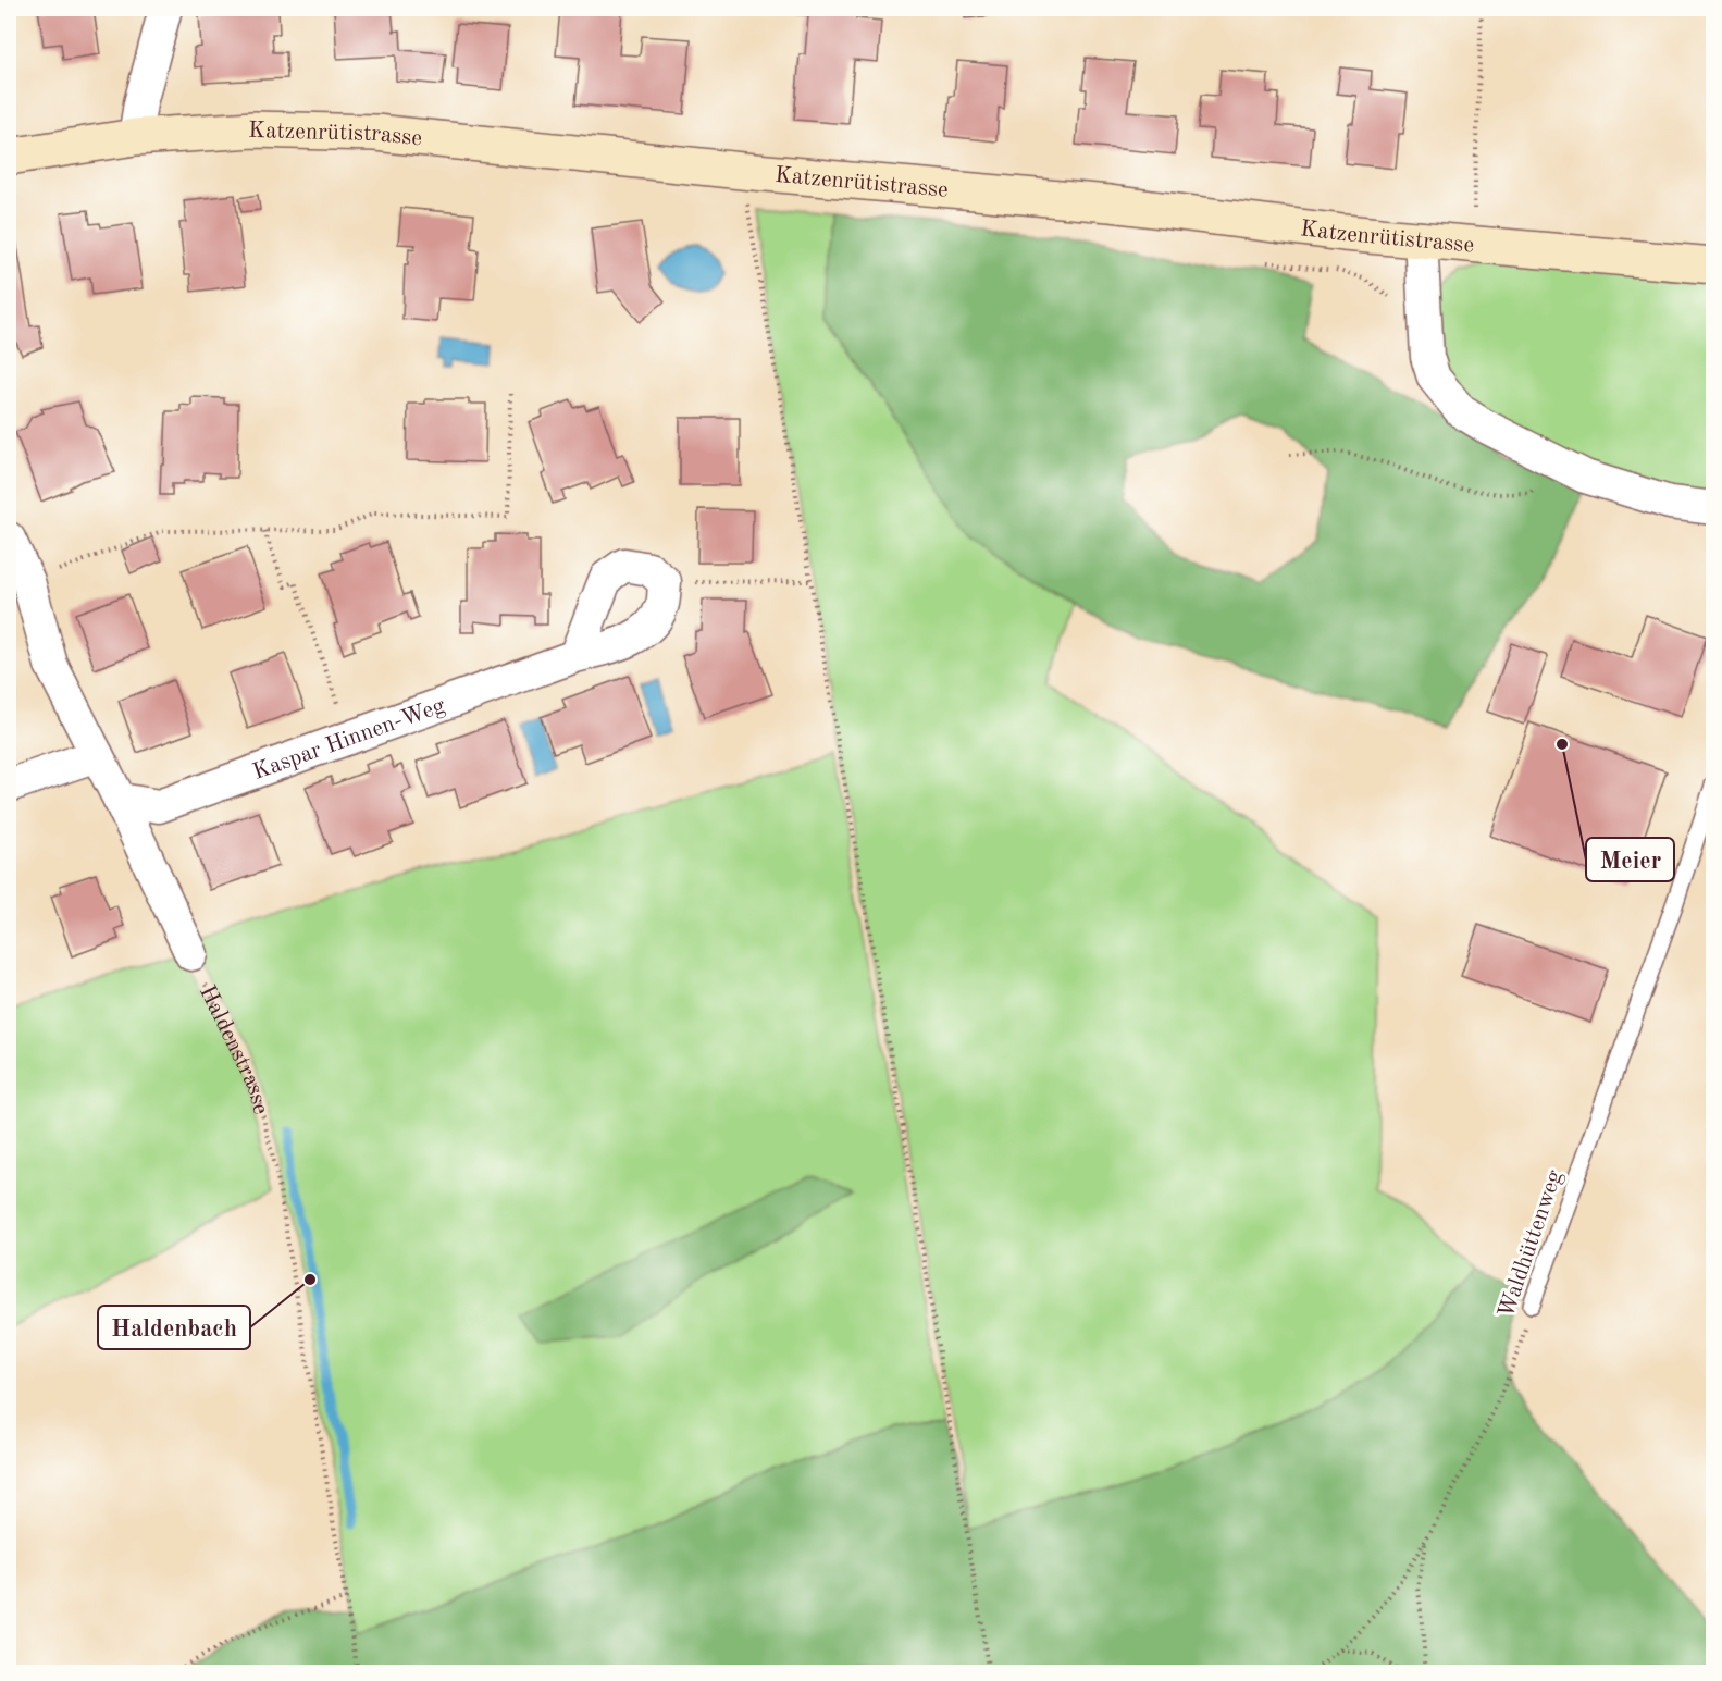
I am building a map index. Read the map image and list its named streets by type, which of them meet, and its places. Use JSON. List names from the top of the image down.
{
  "streets": {
    "street": ["Katzenrütistrasse", "Kaspar Hinnen-Weg"],
    "lane": ["Waldhüttenweg"],
    "path": ["Haldenstrasse"]
  },
  "places": ["Meier", "Haldenbach"]
}
